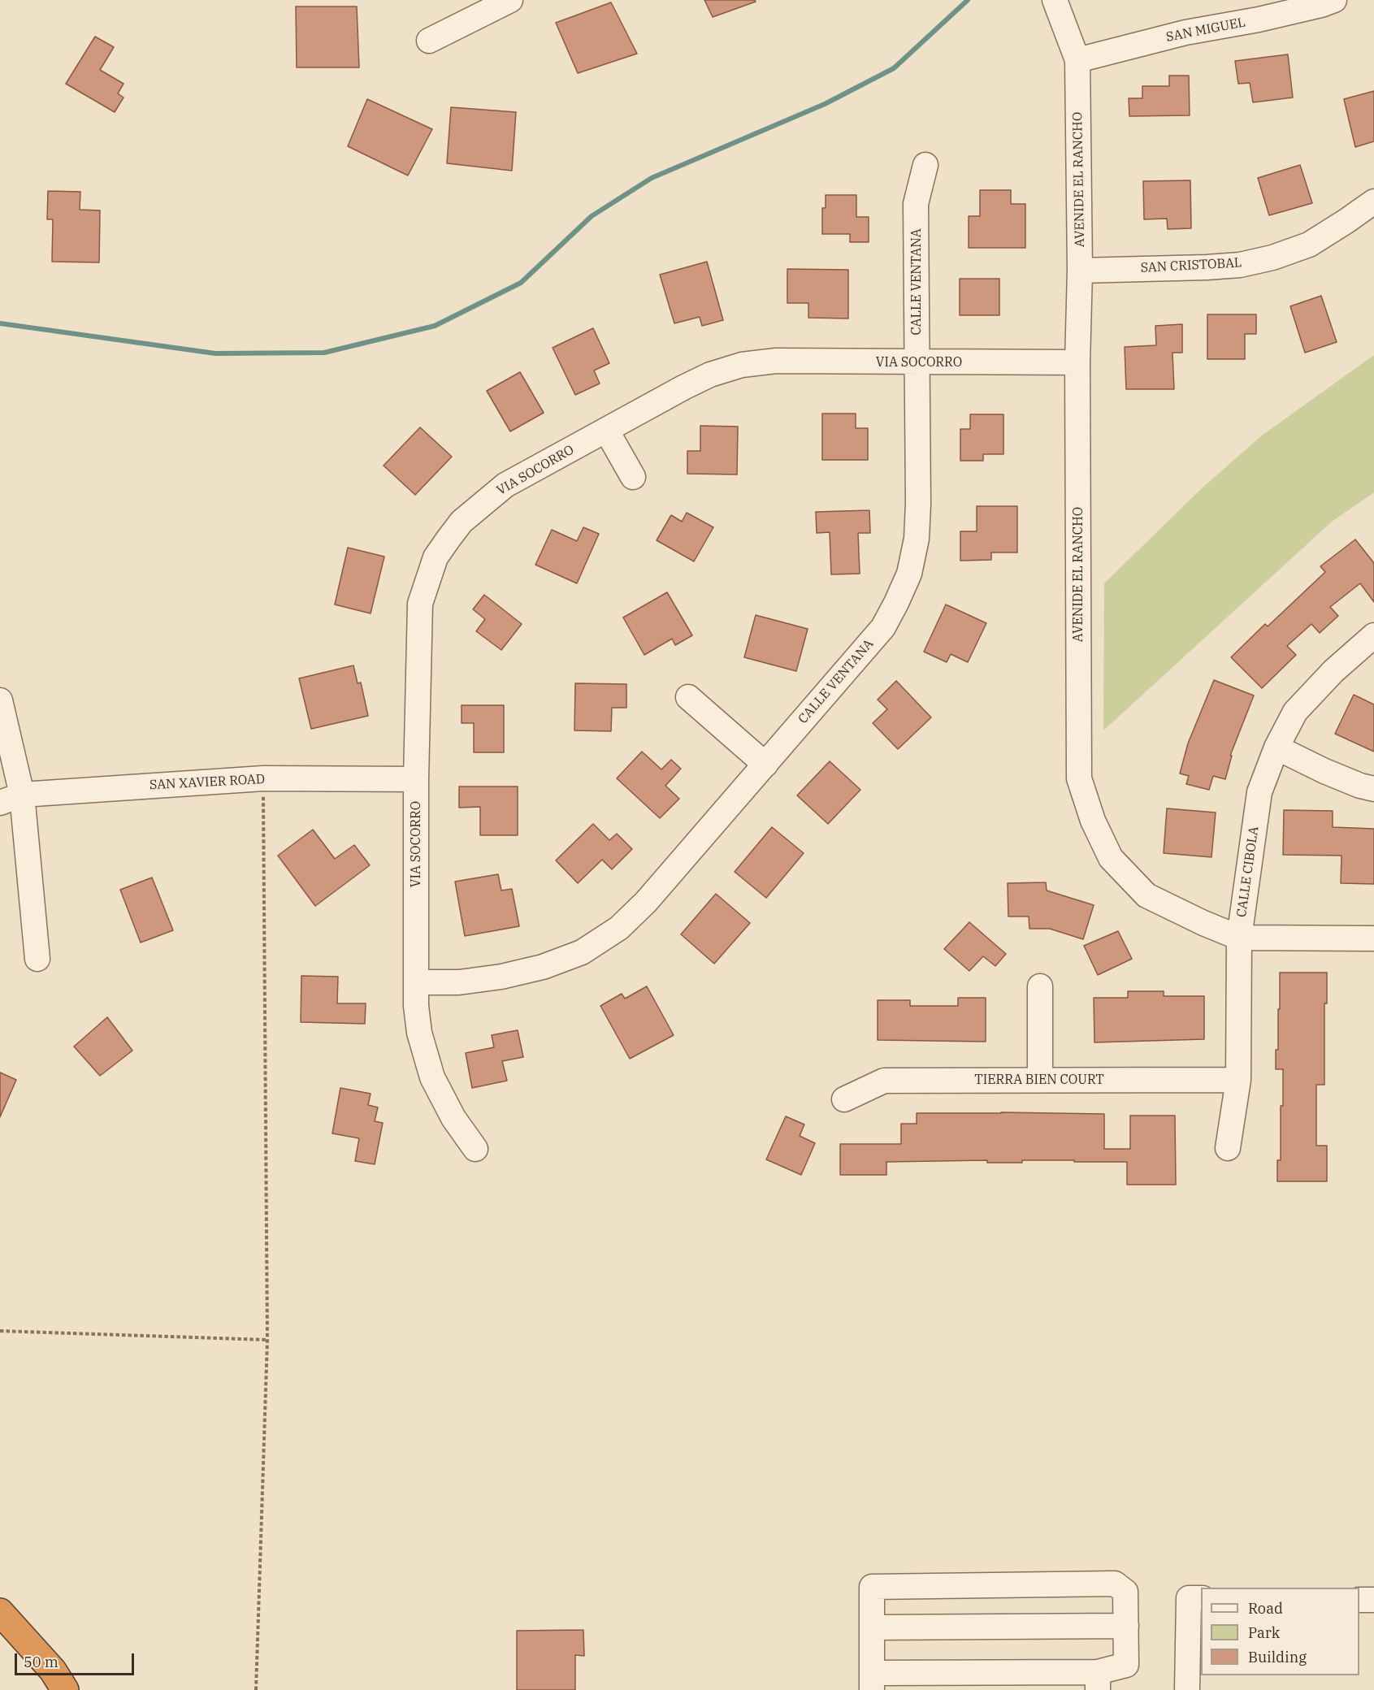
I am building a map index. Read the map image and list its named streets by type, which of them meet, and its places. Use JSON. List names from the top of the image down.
{
  "streets": {
    "street": [
      "SAN MIGUEL",
      "AVENIDE EL RANCHO",
      "SAN CRISTOBAL",
      "CALLE VENTANA",
      "VIA SOCORRO",
      "SAN XAVIER ROAD",
      "CALLE CIBOLA",
      "TIERRA BIEN COURT"
    ]
  },
  "crossings": [
    ["SAN MIGUEL", "AVENIDE EL RANCHO"],
    ["AVENIDE EL RANCHO", "SAN CRISTOBAL"],
    ["AVENIDE EL RANCHO", "VIA SOCORRO"],
    ["AVENIDE EL RANCHO", "CALLE CIBOLA"],
    ["CALLE VENTANA", "VIA SOCORRO"],
    ["VIA SOCORRO", "SAN XAVIER ROAD"],
    ["CALLE CIBOLA", "TIERRA BIEN COURT"]
  ],
  "legend": ["Road", "Park", "Building"],
  "scale_bar": "50 m"
}
